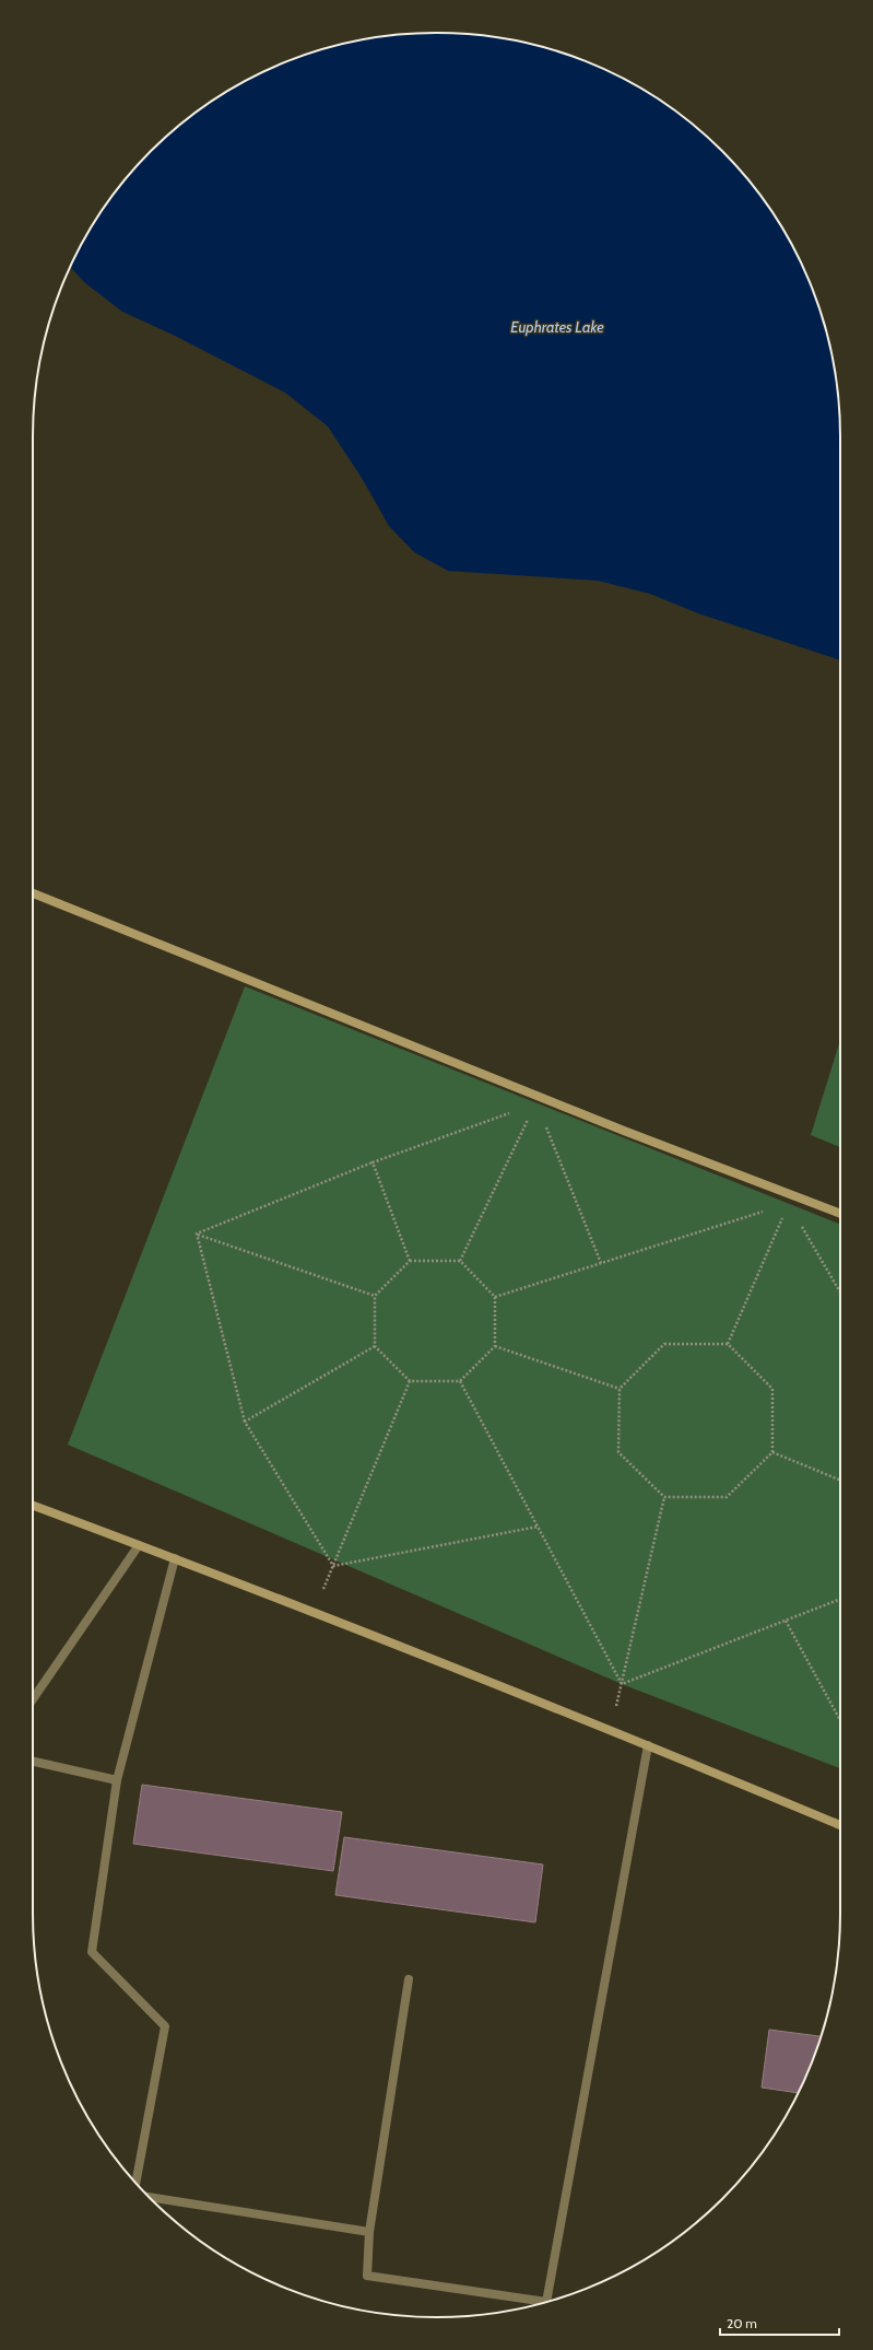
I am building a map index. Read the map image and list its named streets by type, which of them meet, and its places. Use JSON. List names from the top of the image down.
{
  "water": ["Euphrates Lake"],
  "scale_bar": "20 m"
}
